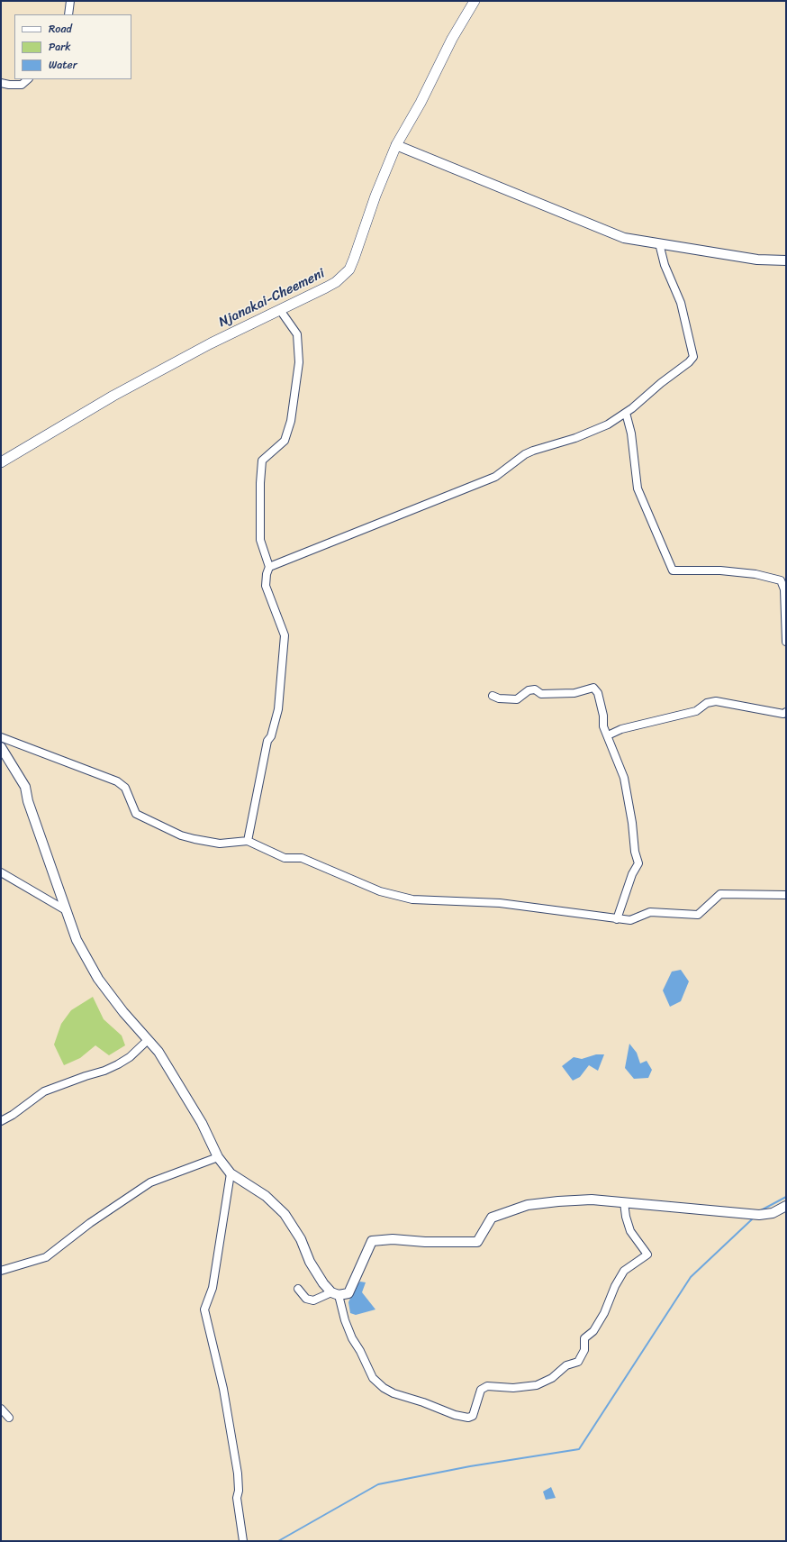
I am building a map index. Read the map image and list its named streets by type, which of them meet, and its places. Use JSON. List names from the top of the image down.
{
  "streets": {
    "main road": ["Njanakai-Cheemeni"]
  },
  "legend": ["Road", "Park", "Water"]
}
